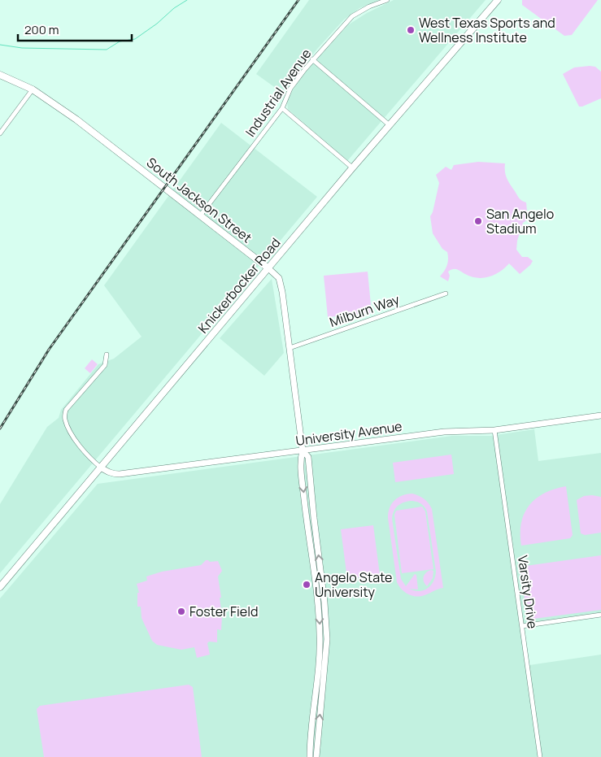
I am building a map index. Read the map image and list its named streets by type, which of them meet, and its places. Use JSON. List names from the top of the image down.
{
  "streets": {
    "main road": ["South Jackson Street", "Knickerbocker Road"],
    "street": [
      "Industrial Avenue",
      "Milburn Way",
      "University Avenue",
      "Varsity Drive"
    ]
  },
  "crossings": [
    ["Industrial Avenue", "South Jackson Street"],
    ["South Jackson Street", "Knickerbocker Road"],
    ["South Jackson Street", "Milburn Way"],
    ["South Jackson Street", "University Avenue"],
    ["Knickerbocker Road", "University Avenue"],
    ["University Avenue", "Varsity Drive"]
  ],
  "places": [
    "West Texas Sports and Wellness Institute",
    "San Angelo Stadium",
    "Angelo State University",
    "Foster Field"
  ],
  "scale_bar": "200 m"
}
